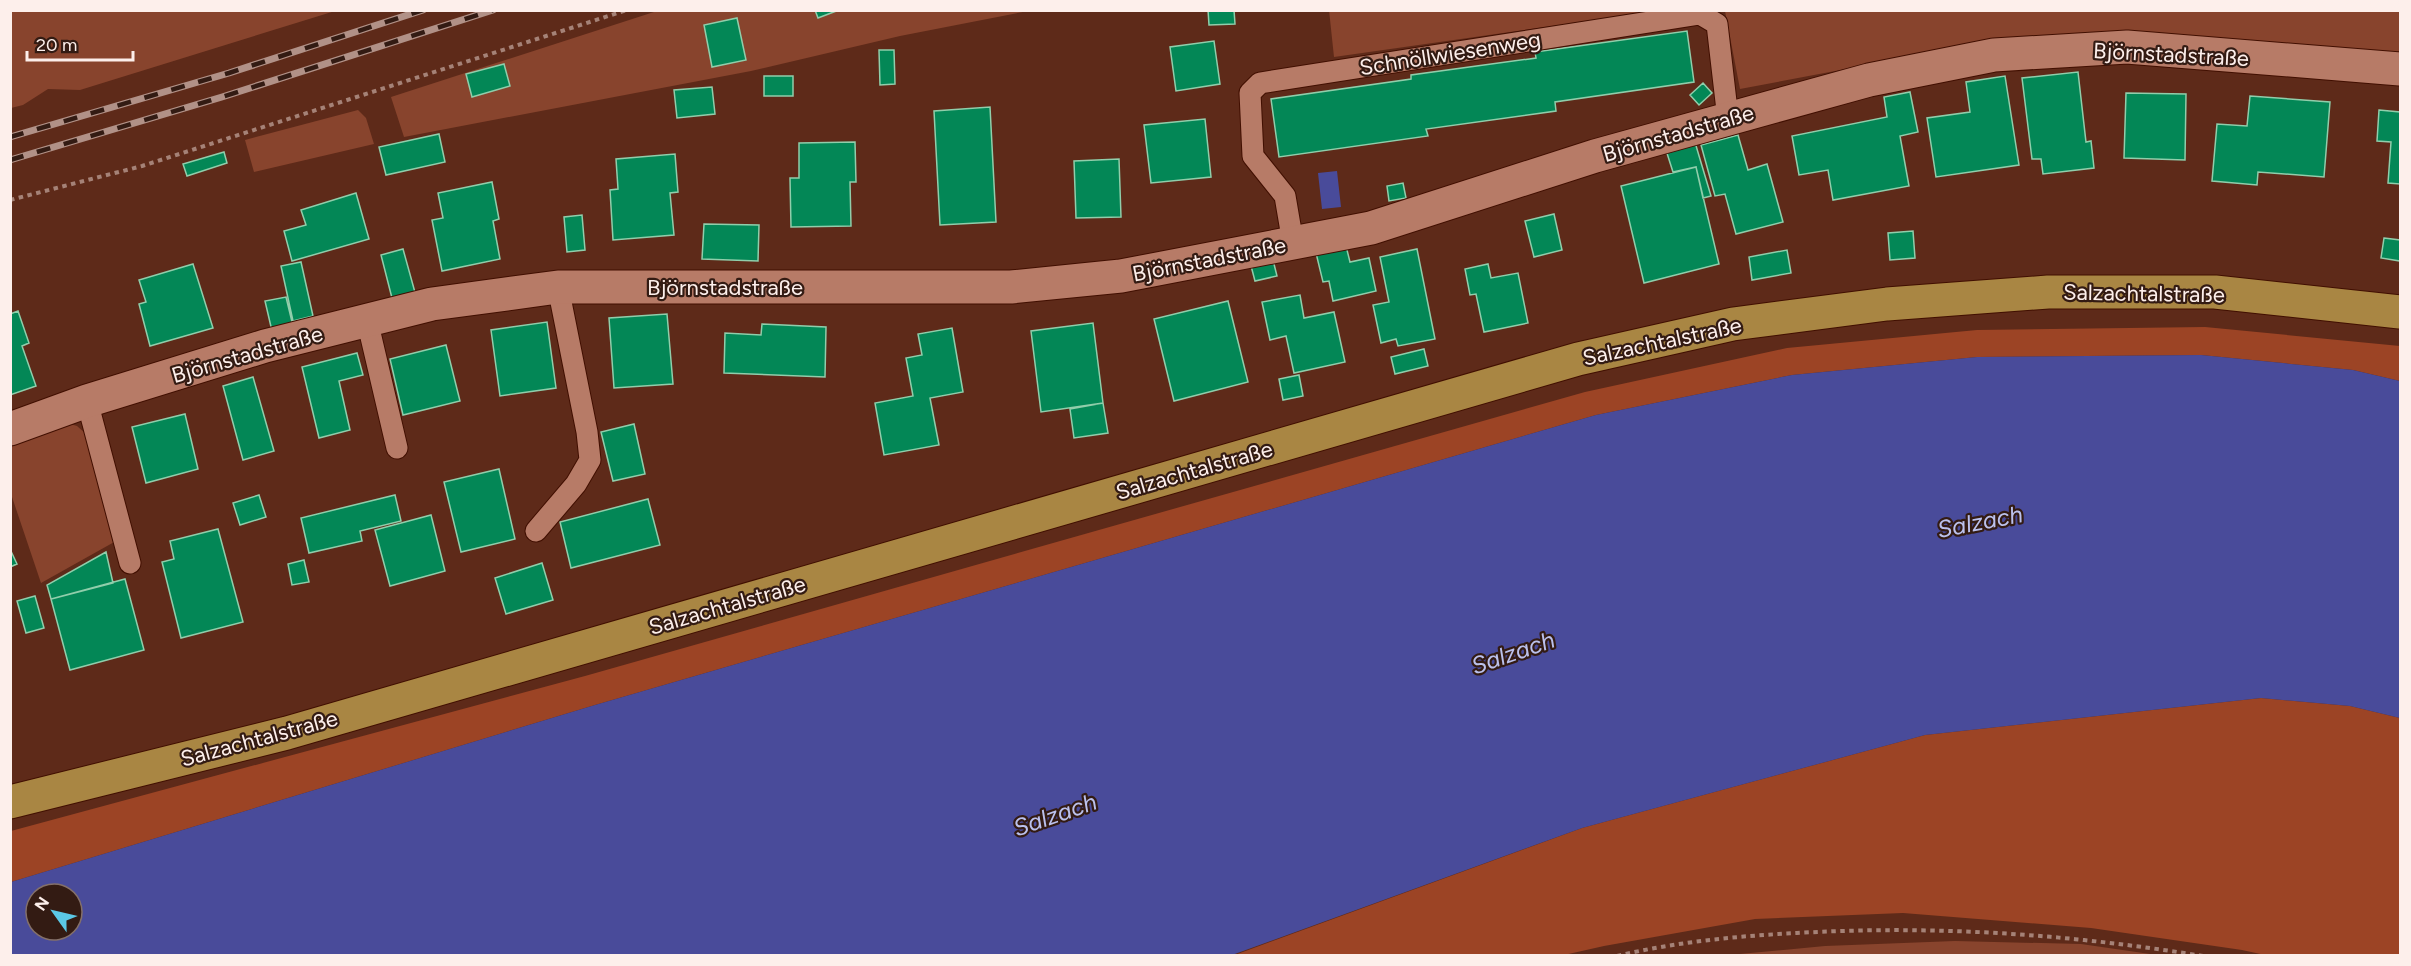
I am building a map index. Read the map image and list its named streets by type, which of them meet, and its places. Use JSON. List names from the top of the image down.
{
  "streets": {
    "main road": ["Salzachtalstraße"],
    "street": ["Björnstadstraße"],
    "lane": ["Schnöllwiesenweg"]
  },
  "crossings": [
    ["Schnöllwiesenweg", "Björnstadstraße"]
  ],
  "water": ["Salzach"],
  "scale_bar": "20 m",
  "north": "top left"
}
